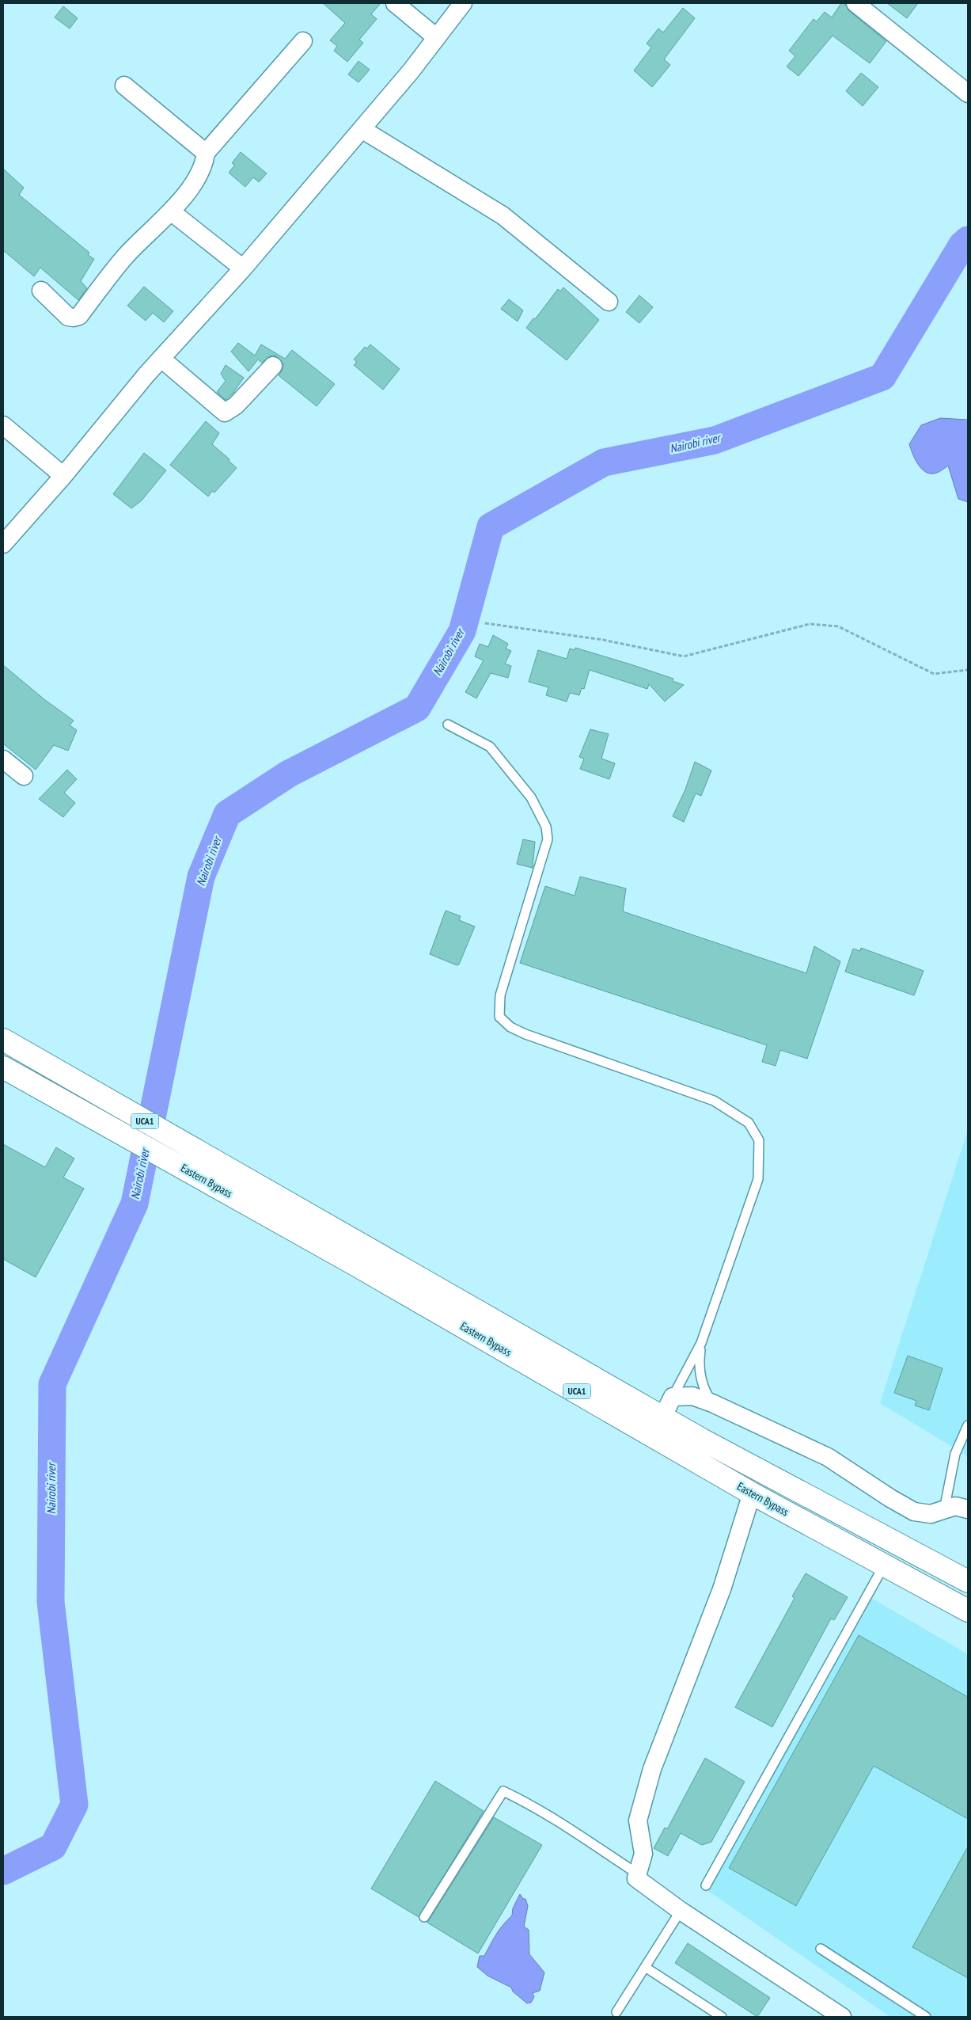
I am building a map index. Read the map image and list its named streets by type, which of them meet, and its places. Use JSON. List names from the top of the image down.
{
  "streets": {
    "main road": ["UCA1", "Eastern Bypass"]
  },
  "water": ["Nairobi river"]
}
